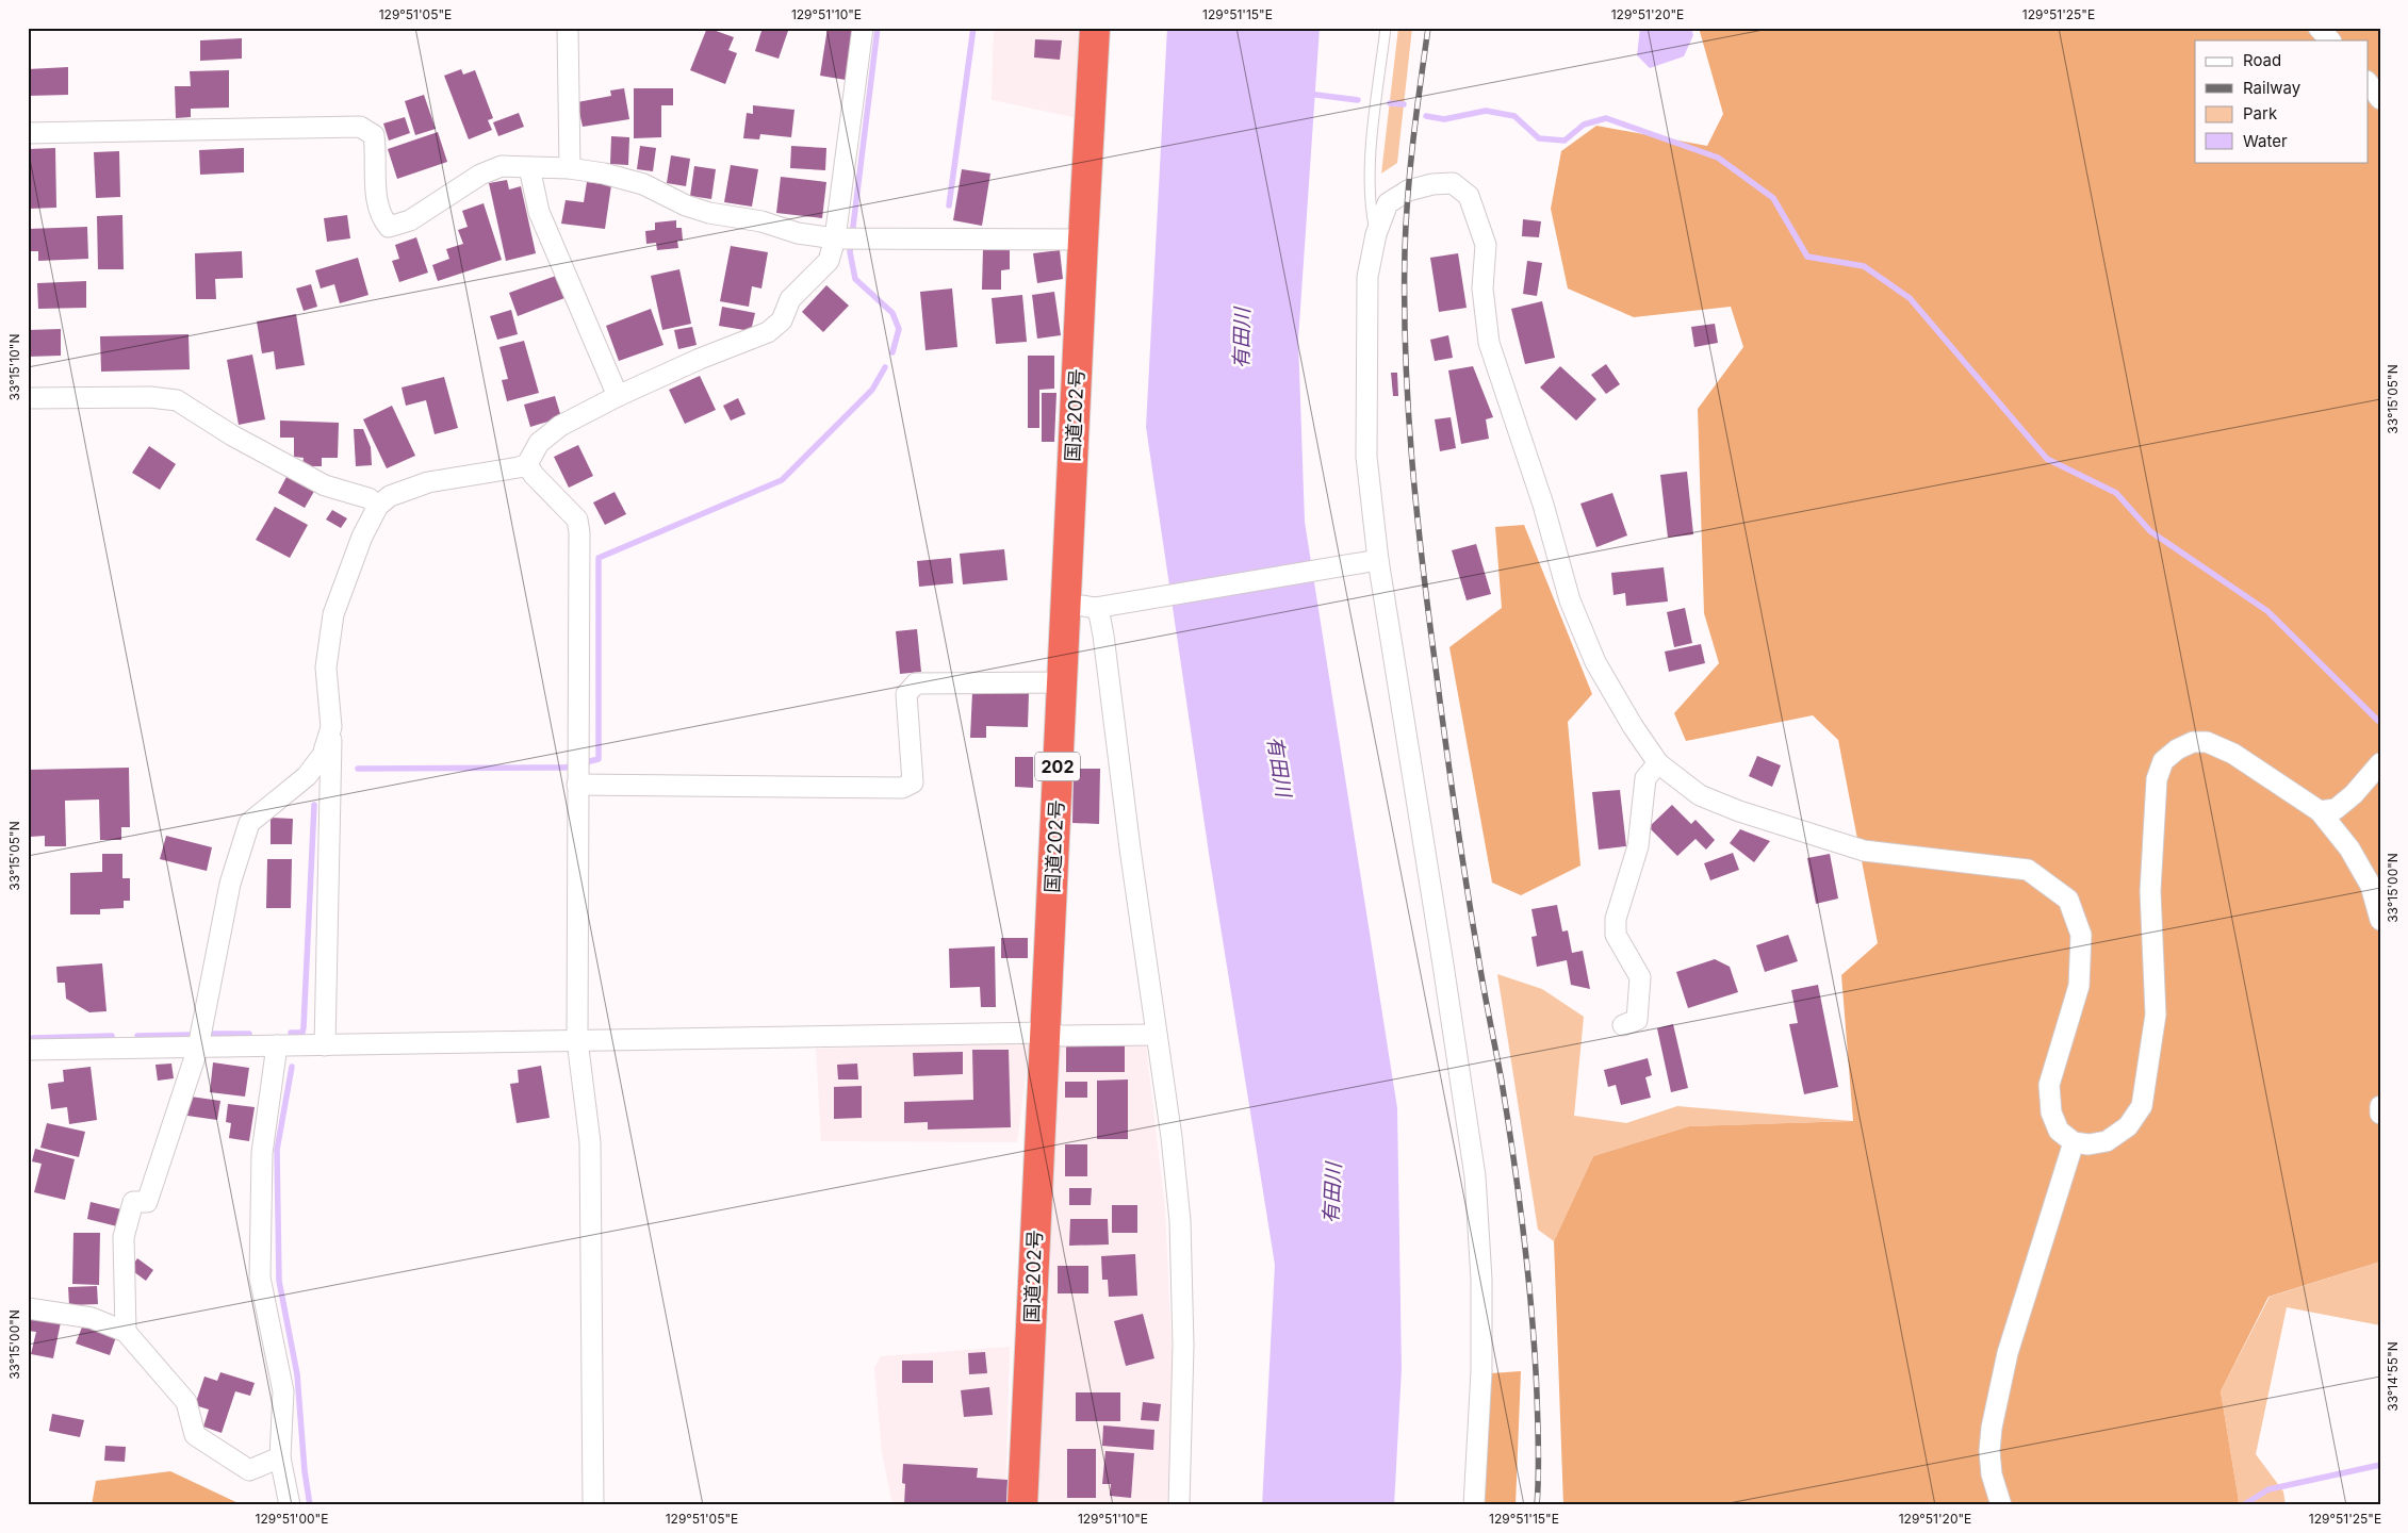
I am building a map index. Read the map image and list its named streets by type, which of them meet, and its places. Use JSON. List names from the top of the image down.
{
  "streets": {
    "highway": ["国道202号", "202"]
  },
  "water": ["有田川"],
  "legend": [
    "Road",
    "Railway",
    "Park",
    "Water"
  ],
  "coordinates": [
    "129°51'05\"E",
    "129°51'10\"E",
    "129°51'15\"E",
    "129°51'20\"E",
    "129°51'25\"E",
    "33°15'10\"N",
    "33°15'05\"N",
    "33°15'00\"N",
    "33°14'55\"N",
    "129°51'00\"E"
  ]
}
